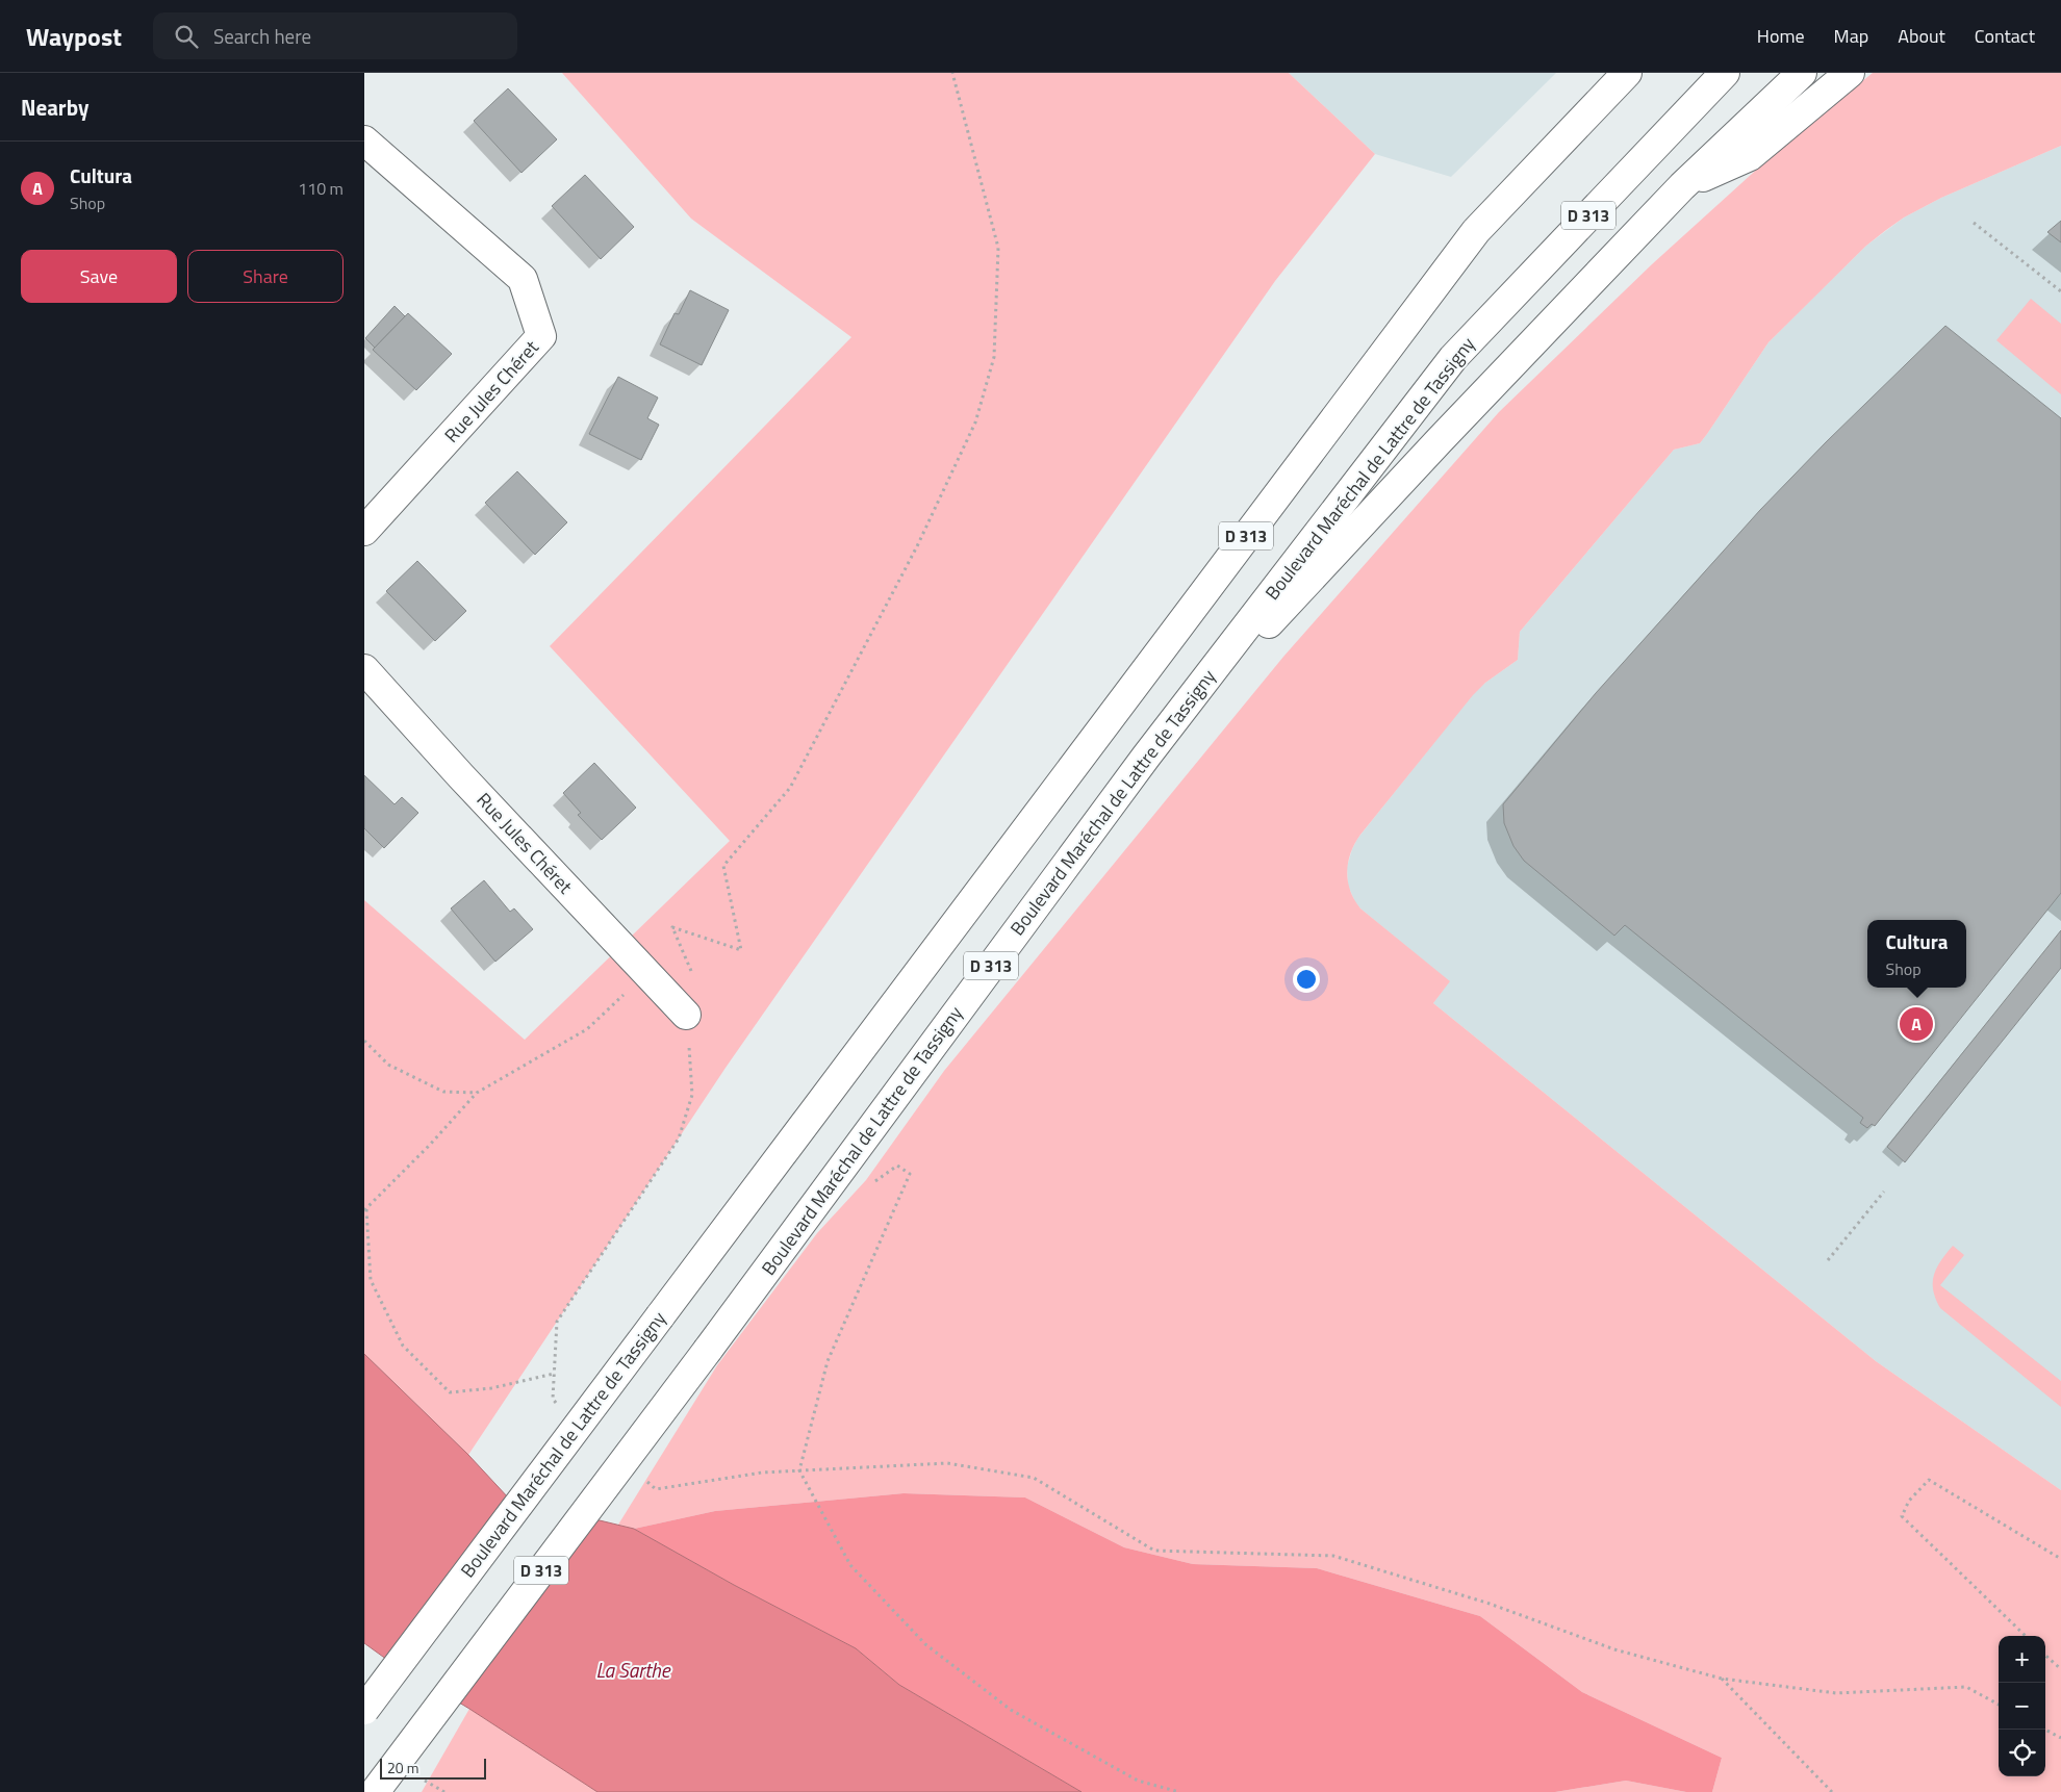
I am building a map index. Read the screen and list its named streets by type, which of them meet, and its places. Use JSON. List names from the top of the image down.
{
  "streets": {
    "main road": ["D 313", "Rue Jules Chéret", "Boulevard Maréchal de Lattre de Tassigny"]
  },
  "crossings": [
    ["D 313", "Boulevard Maréchal de Lattre de Tassigny"]
  ],
  "water": ["La Sarthe"],
  "scale_bar": "20 m",
  "page": {
    "header": "Waypost",
    "search": "Search here",
    "nav": [
      "Home",
      "Map",
      "About",
      "Contact"
    ],
    "heading": "Nearby",
    "list": [
      {
        "mark": "A",
        "name": "Cultura",
        "note": "Shop",
        "value": "110 m"
      }
    ],
    "buttons": ["Save", "Share"],
    "popup": ["Cultura", "Shop"],
    "pins": "A",
    "map_buttons": ["+", "−"],
    "scale": "20 m"
  }
}
